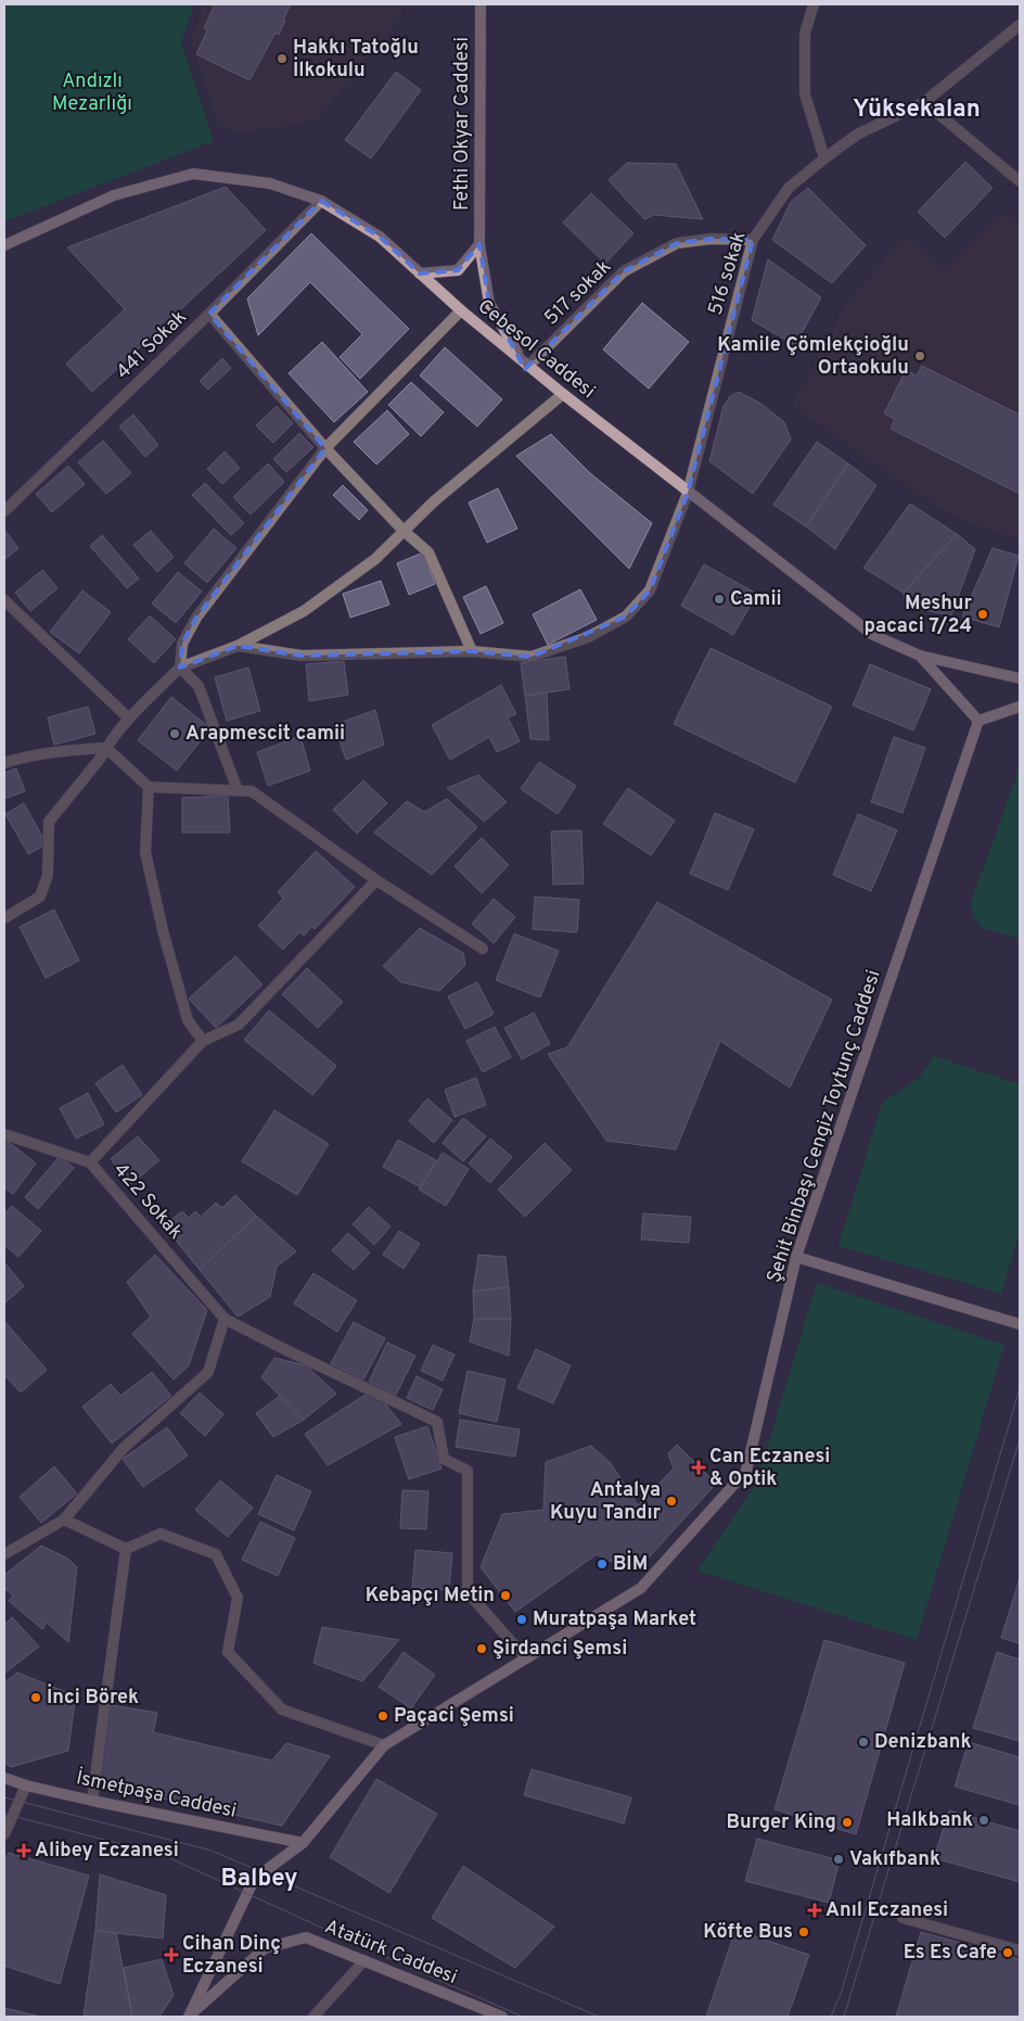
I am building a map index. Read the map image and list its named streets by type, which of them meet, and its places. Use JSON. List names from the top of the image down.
{
  "streets": {
    "main road": [
      "Fethi Okyar Caddesi",
      "Cebesol Caddesi",
      "Şehit Binbaşı Cengiz Toytunç Caddesi",
      "İsmetpaşa Caddesi",
      "Atatürk Caddesi"
    ],
    "street": [
      "516 sokak",
      "517 sokak",
      "441 Sokak",
      "422 Sokak"
    ]
  },
  "crossings": [
    ["Fethi Okyar Caddesi", "517 sokak"],
    ["Fethi Okyar Caddesi", "Cebesol Caddesi"],
    ["516 sokak", "517 sokak"],
    ["516 sokak", "Cebesol Caddesi"],
    ["517 sokak", "Cebesol Caddesi"],
    ["441 Sokak", "Cebesol Caddesi"],
    ["Şehit Binbaşı Cengiz Toytunç Caddesi", "İsmetpaşa Caddesi"],
    ["Şehit Binbaşı Cengiz Toytunç Caddesi", "Atatürk Caddesi"]
  ],
  "districts": ["Yüksekalan", "Balbey"],
  "parks": ["Andızlı Mezarlığı"],
  "places": {
    "other": [
      "Hakkı Tatoğlu İlkokulu",
      "Kamile Çömlekçioğlu Ortaokulu",
      "Camii",
      "Meshur pacaci 7/24",
      "Arapmescit camii",
      "Antalya Kuyu Tandır",
      "BİM",
      "Kebapçı Metin",
      "Muratpaşa Market",
      "Şirdanci Şemsi",
      "İnci Börek",
      "Paçaci Şemsi",
      "Denizbank",
      "Halkbank",
      "Burger King",
      "Vakıfbank",
      "Köfte Bus",
      "Es Es Cafe"
    ],
    "health": [
      "Can Eczanesi & Optik",
      "Alibey Eczanesi",
      "Anıl Eczanesi",
      "Cihan Dinç Eczanesi"
    ]
  }
}
